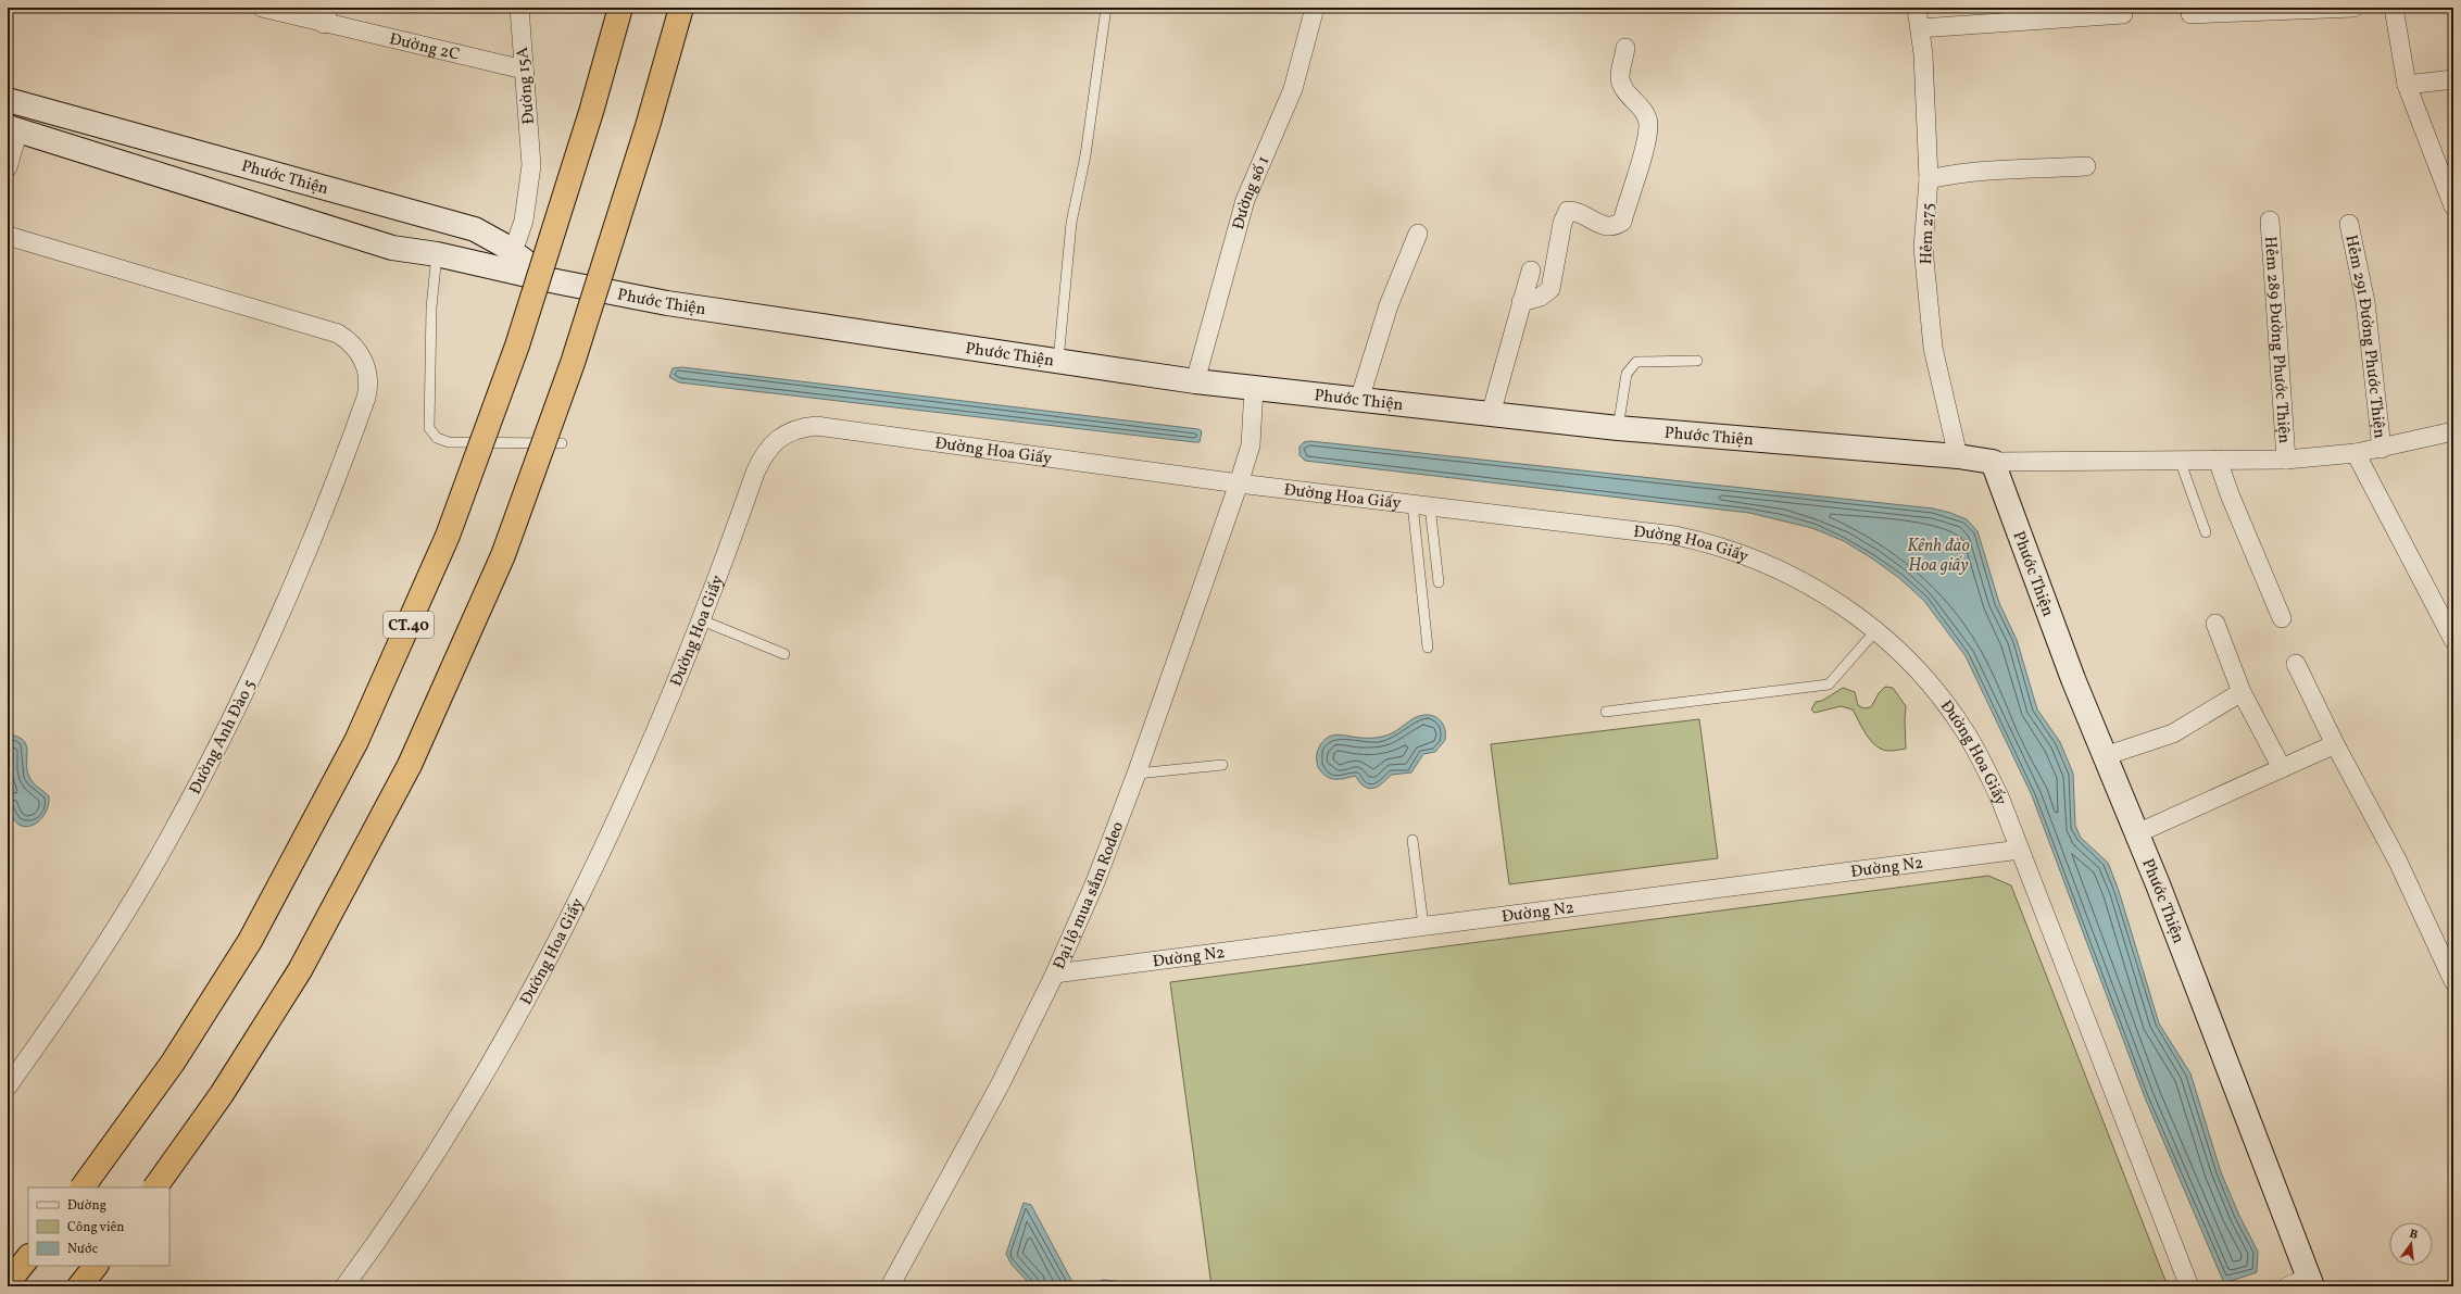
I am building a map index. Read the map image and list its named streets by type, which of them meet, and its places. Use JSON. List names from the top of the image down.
{
  "streets": {
    "highway": ["CT.40"],
    "street": [
      "Đường 2C",
      "Đường 15A",
      "Phước Thiện",
      "Đường số 1",
      "Hẻm 275",
      "Hẻm 291 Đường Phước Thiện",
      "Hẻm 289 Đường Phước Thiện",
      "Đường Hoa Giấy",
      "Đường Anh Đào 5",
      "Đường N2",
      "Đại lộ mua sắm Rodeo"
    ]
  },
  "crossings": [
    ["Đường 2C", "Đường 15A"],
    ["Đường 15A", "Phước Thiện"],
    ["Phước Thiện", "Đường số 1"],
    ["Phước Thiện", "Hẻm 275"],
    ["Phước Thiện", "Đại lộ mua sắm Rodeo"],
    ["Đường Hoa Giấy", "Đường N2"],
    ["Đường Hoa Giấy", "Đại lộ mua sắm Rodeo"],
    ["Đường N2", "Đại lộ mua sắm Rodeo"]
  ],
  "water": ["Kênh đào Hoa giấy"],
  "legend": ["Đường", "Công viên", "Nước"],
  "north": "top"
}
